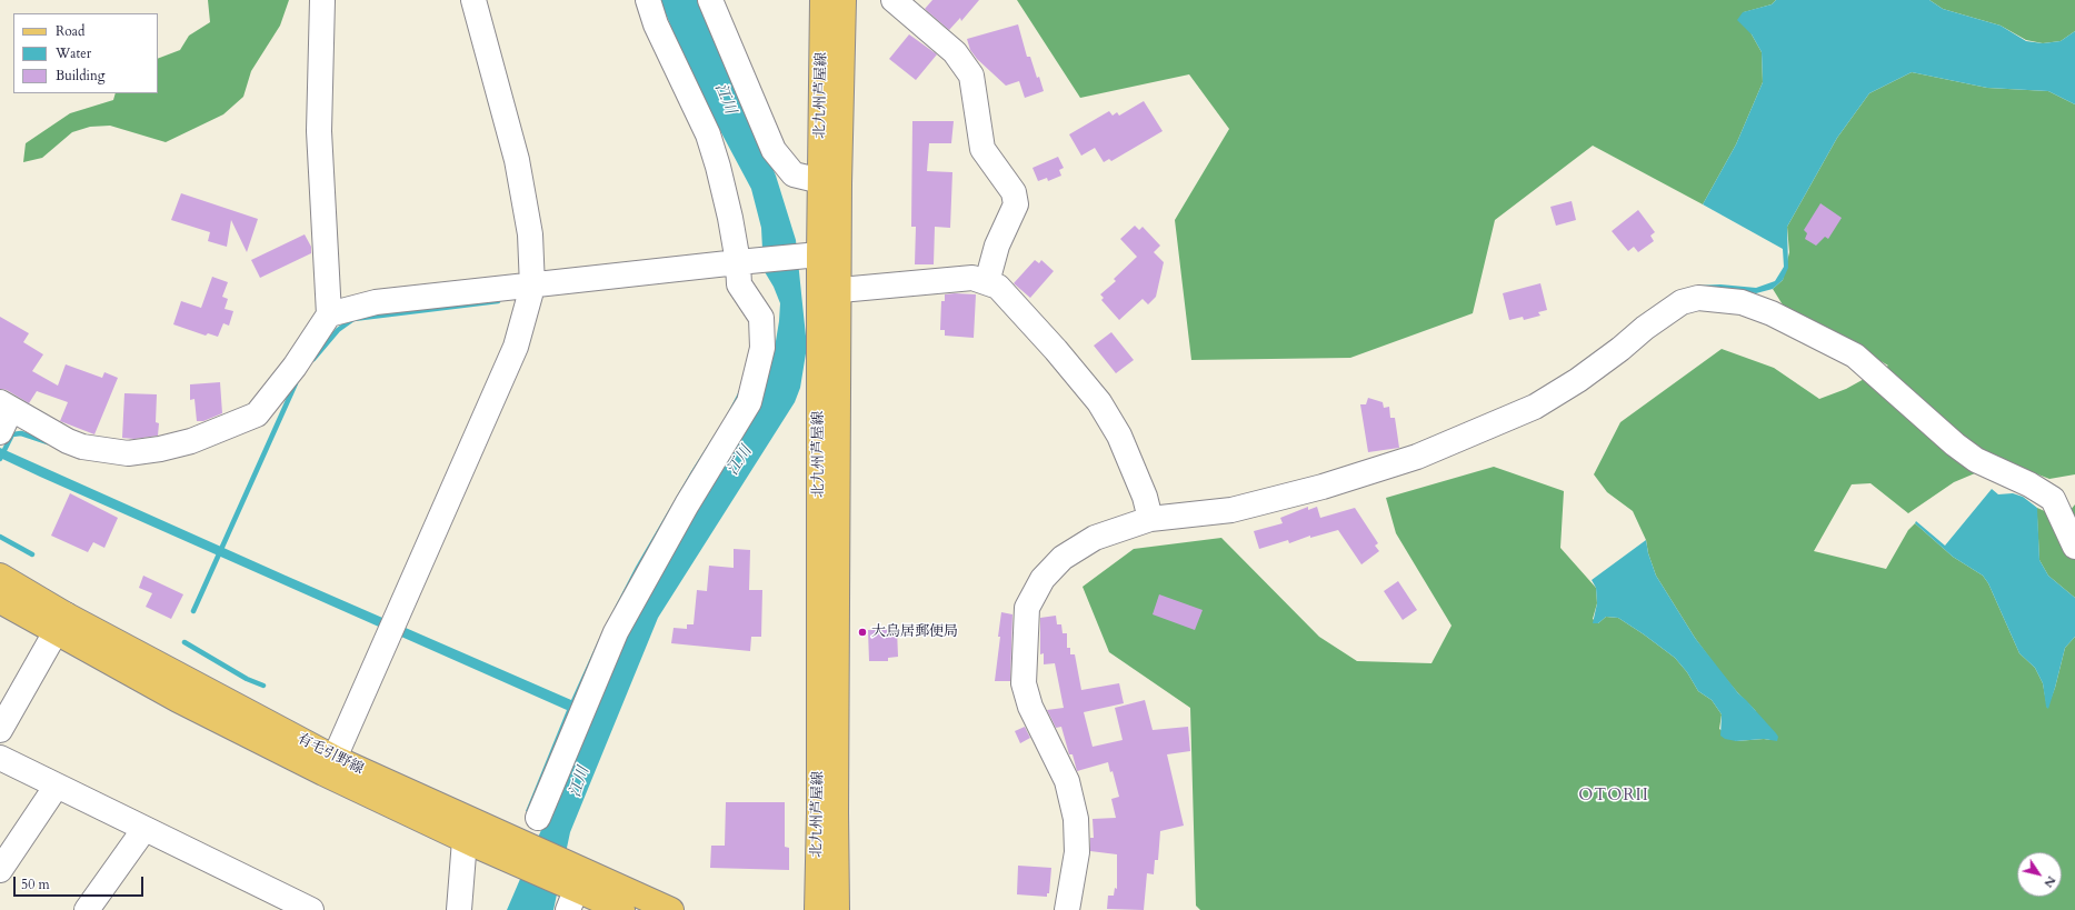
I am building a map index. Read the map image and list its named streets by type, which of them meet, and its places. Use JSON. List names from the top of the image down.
{
  "streets": {
    "main road": ["北九州芦屋線", "有毛引野線"]
  },
  "districts": ["OTORII"],
  "water": ["江川"],
  "places": ["大鳥居郵便局"],
  "legend": ["Road", "Water", "Building"],
  "scale_bar": "50 m",
  "north": "bottom right"
}
